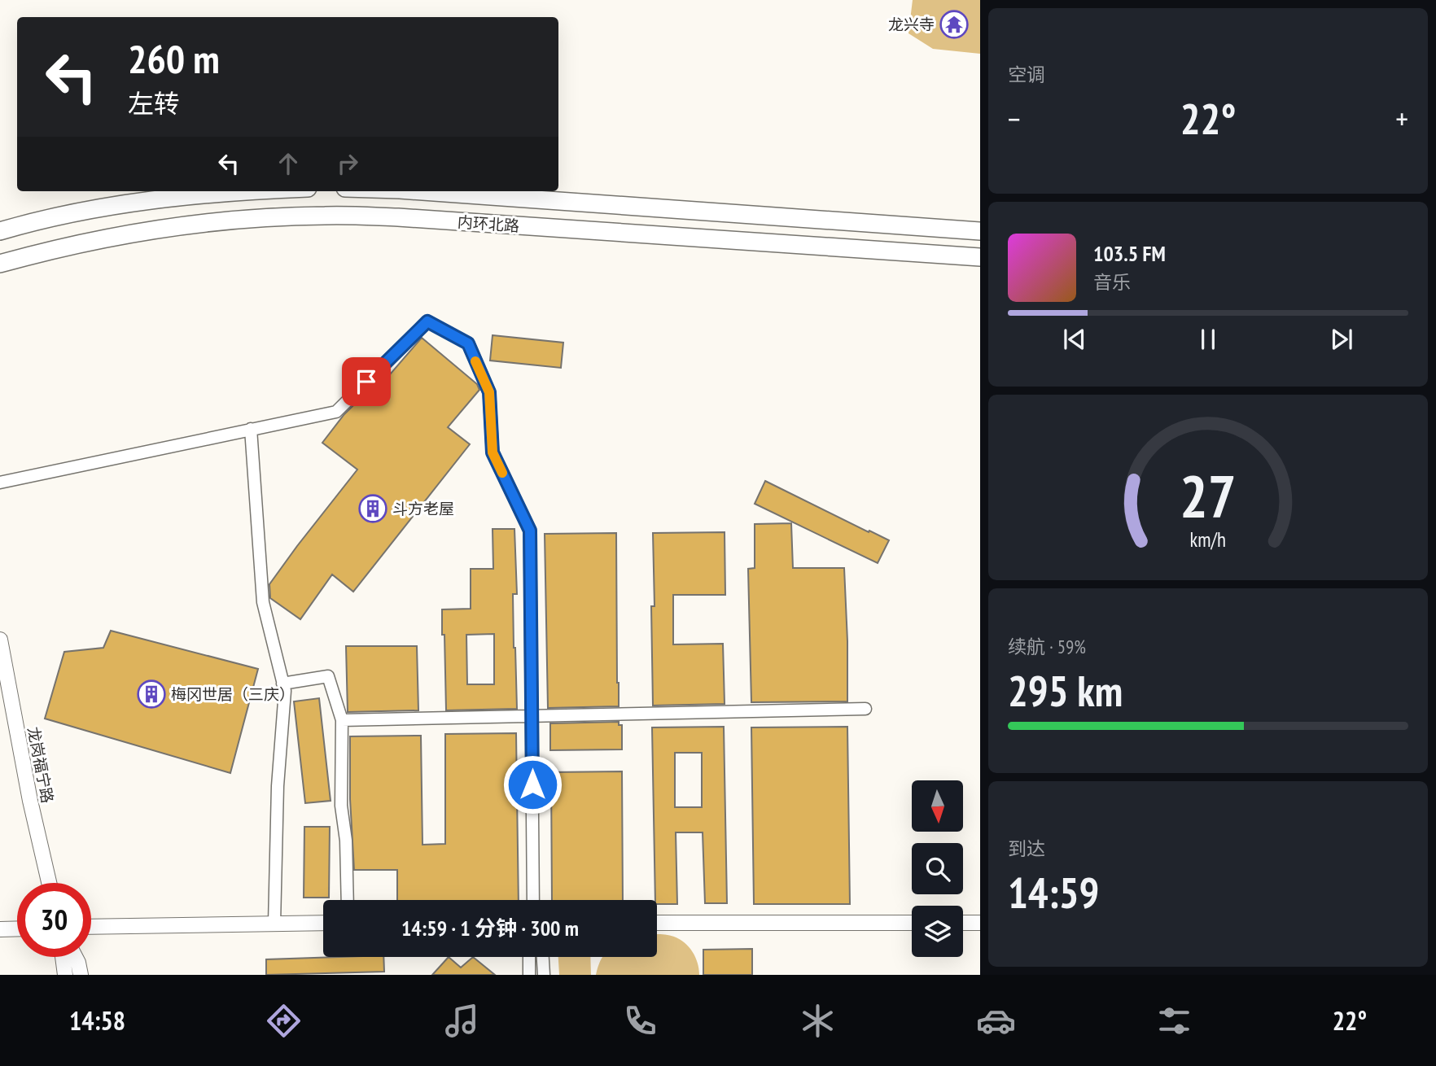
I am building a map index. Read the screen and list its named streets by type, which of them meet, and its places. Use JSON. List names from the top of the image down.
{
  "streets": {
    "main road": ["内环北路"],
    "street": ["龙岗福宁路"]
  },
  "places": {
    "temple": ["龙兴寺"],
    "building": ["斗方老屋", "梅冈世居（三庆）"]
  },
  "north": "bottom",
  "page": {
    "tile": [
      "空调",
      ["续航 · 59%", "295 km"],
      ["到达", "14:59"]
    ],
    "turn": ["260 m", "左转"],
    "heat": ["−", "22°", "+"],
    "song": ["103.5 FM", "音乐"],
    "limit": "30",
    "trip": "14:59 · 1 分钟 · 300 m",
    "tabs": ["14:58", "22°"],
    "gauge": ["27", "km/h"]
  }
}
